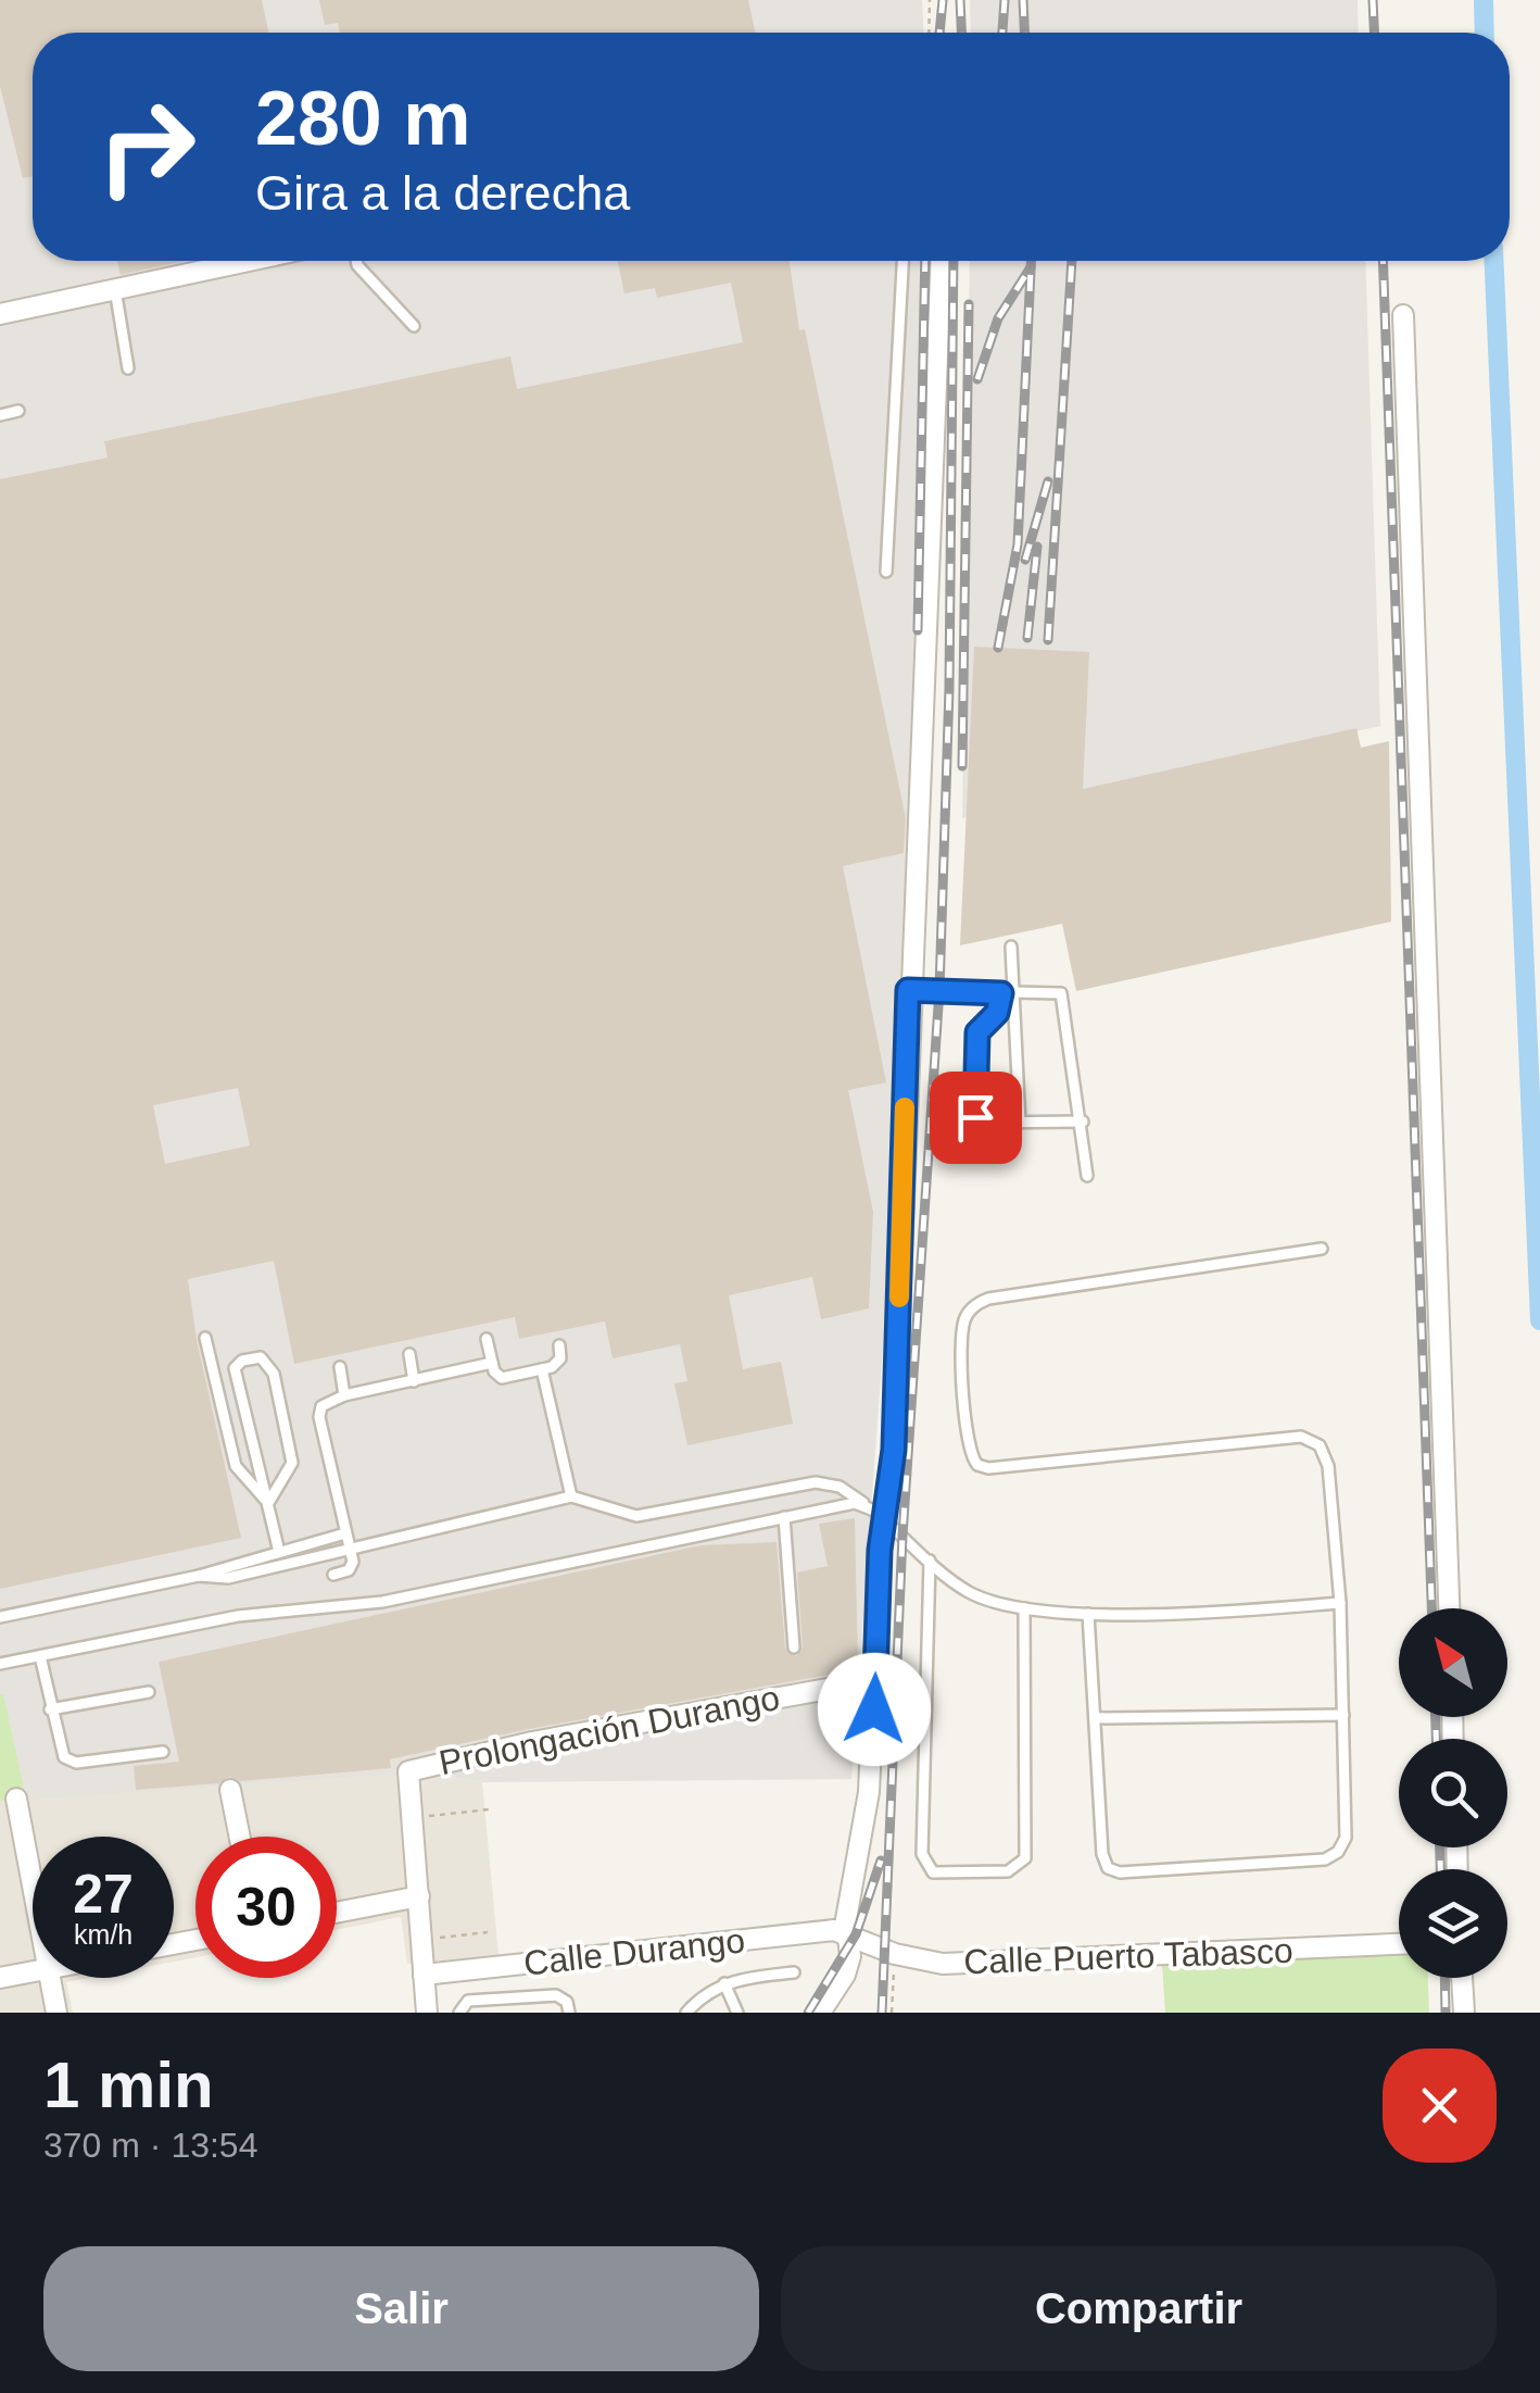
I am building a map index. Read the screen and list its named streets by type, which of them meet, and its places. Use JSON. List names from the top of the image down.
{
  "streets": {
    "street": ["Prolongación Durango", "Calle Durango", "Calle Puerto Tabasco"]
  },
  "crossings": [
    ["Calle Durango", "Calle Puerto Tabasco"]
  ],
  "north": "top left",
  "page": {
    "turn": ["280 m", "Gira a la derecha"],
    "speed": "27 km/h",
    "limit": "30",
    "heading": ["1 min", "370 m · 13:54"],
    "buttons": ["Salir", "Compartir"]
  }
}
